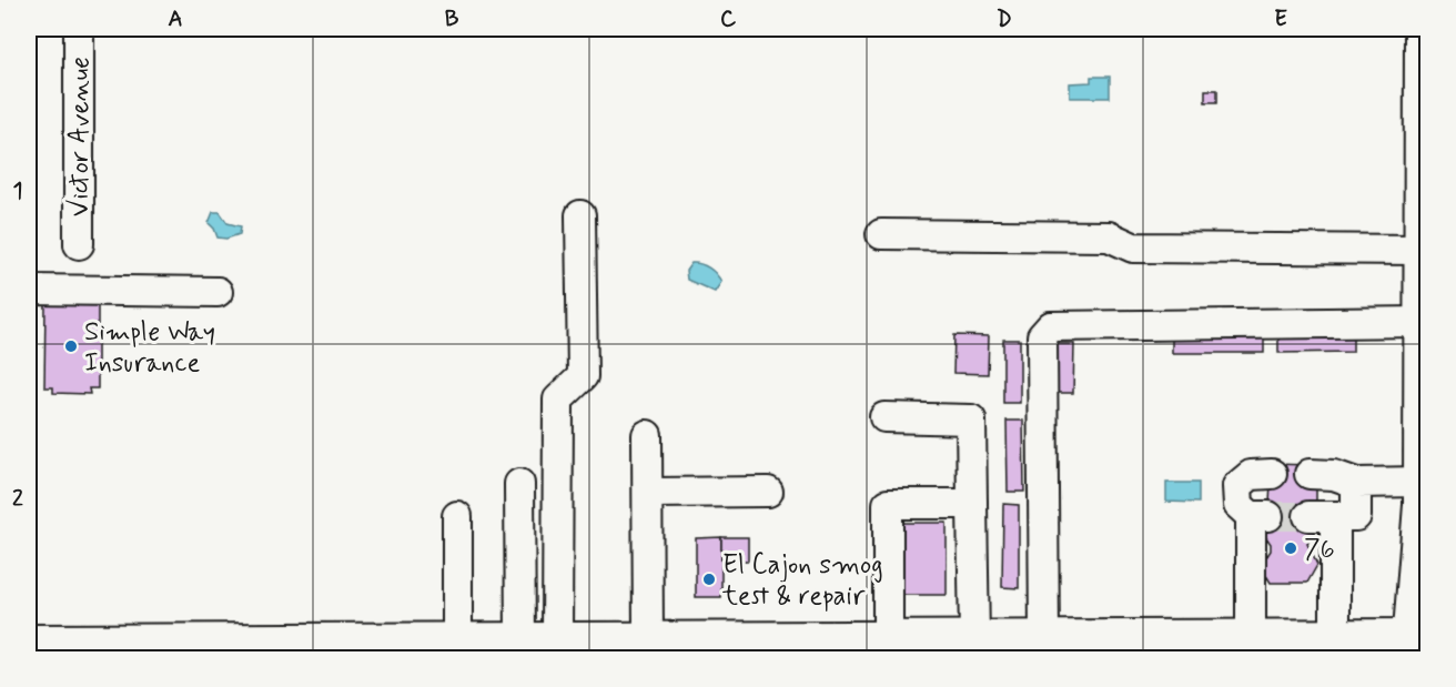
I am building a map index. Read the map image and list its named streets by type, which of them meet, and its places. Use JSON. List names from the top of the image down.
{
  "streets": {
    "street": ["Victor Avenue"]
  },
  "places": ["Simple Way Insurance", "76", "El Cajon smog test & repair"],
  "grid": {
    "columns": [
      "A",
      "B",
      "C",
      "D",
      "E"
    ],
    "rows": ["1", "2"]
  }
}
